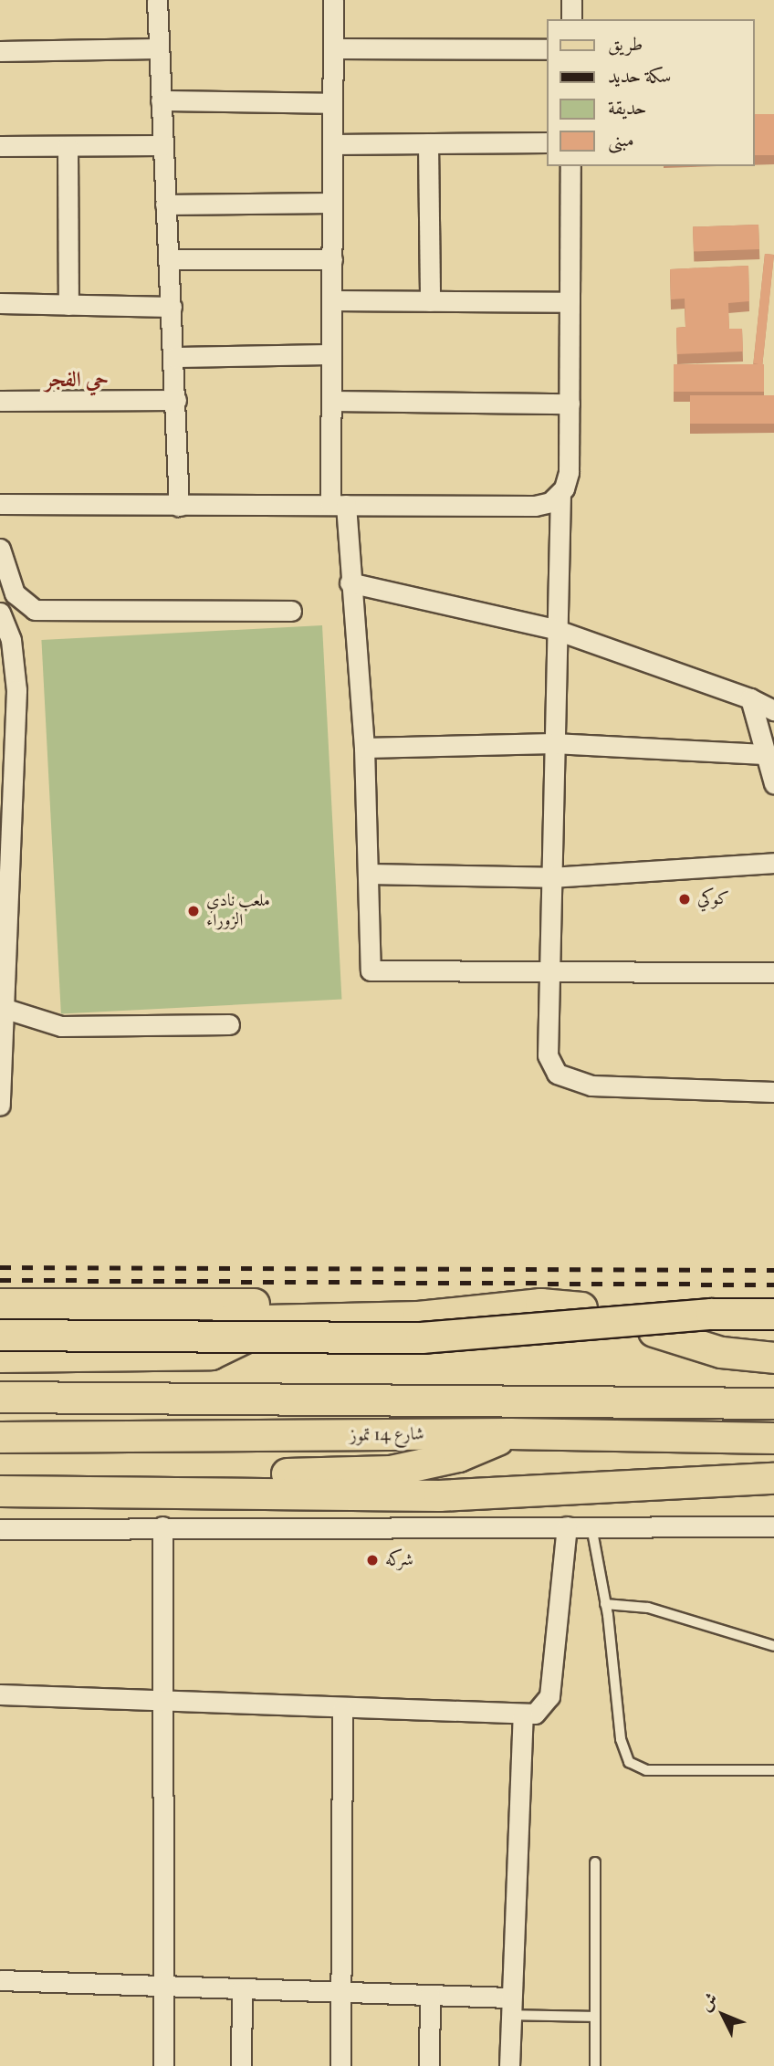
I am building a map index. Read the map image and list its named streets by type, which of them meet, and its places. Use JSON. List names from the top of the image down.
{
  "streets": {
    "main road": ["شارع 14 تموز"]
  },
  "districts": ["حي الفجر"],
  "places": ["كوكي", "ملعب نادي الزوراء", "شركه"],
  "legend": [
    "طريق",
    "سكة حديد",
    "حديقة",
    "مبنى"
  ],
  "north": "top left"
}
